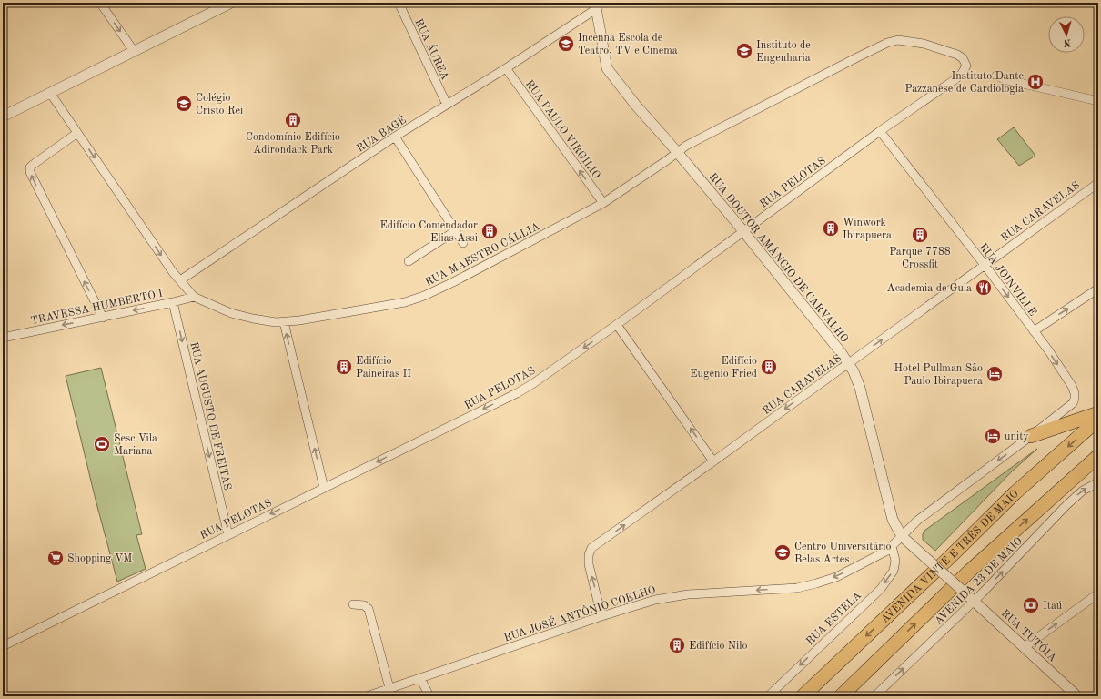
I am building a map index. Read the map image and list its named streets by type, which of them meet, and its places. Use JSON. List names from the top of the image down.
{
  "streets": {
    "highway": ["AVENIDA VINTE E TRÊS DE MAIO"],
    "street": [
      "RUA ÁUREA",
      "RUA PAULO VIRGÍLIO",
      "RUA BAGÉ",
      "RUA PELOTAS",
      "RUA CARAVELAS",
      "RUA MAESTRO CÁLLIA",
      "RUA DOUTOR AMÂNCIO DE CARVALHO",
      "RUA JOINVILLE",
      "TRAVESSA HUMBERTO I",
      "RUA AUGUSTO DE FREITAS",
      "AVENIDA 23 DE MAIO",
      "RUA JOSÉ ANTÔNIO COELHO",
      "RUA ESTELA",
      "RUA TUTÓIA"
    ]
  },
  "crossings": [
    ["RUA ÁUREA", "RUA BAGÉ"],
    ["RUA PAULO VIRGÍLIO", "RUA BAGÉ"],
    ["RUA PAULO VIRGÍLIO", "RUA MAESTRO CÁLLIA"],
    ["RUA BAGÉ", "RUA MAESTRO CÁLLIA"],
    ["RUA BAGÉ", "RUA DOUTOR AMÂNCIO DE CARVALHO"],
    ["RUA PELOTAS", "RUA MAESTRO CÁLLIA"],
    ["RUA PELOTAS", "RUA DOUTOR AMÂNCIO DE CARVALHO"],
    ["RUA PELOTAS", "RUA JOINVILLE"],
    ["RUA PELOTAS", "RUA AUGUSTO DE FREITAS"],
    ["RUA CARAVELAS", "RUA DOUTOR AMÂNCIO DE CARVALHO"],
    ["RUA CARAVELAS", "RUA JOINVILLE"],
    ["RUA CARAVELAS", "RUA JOSÉ ANTÔNIO COELHO"],
    ["RUA MAESTRO CÁLLIA", "RUA DOUTOR AMÂNCIO DE CARVALHO"],
    ["RUA MAESTRO CÁLLIA", "TRAVESSA HUMBERTO I"],
    ["RUA DOUTOR AMÂNCIO DE CARVALHO", "RUA JOSÉ ANTÔNIO COELHO"],
    ["RUA DOUTOR AMÂNCIO DE CARVALHO", "RUA TUTÓIA"],
    ["RUA JOINVILLE", "RUA JOSÉ ANTÔNIO COELHO"],
    ["TRAVESSA HUMBERTO I", "RUA AUGUSTO DE FREITAS"],
    ["AVENIDA 23 DE MAIO", "RUA TUTÓIA"],
    ["RUA JOSÉ ANTÔNIO COELHO", "RUA ESTELA"]
  ],
  "one_way": [
    "RUA PAULO VIRGÍLIO",
    "RUA PELOTAS",
    "RUA JOINVILLE",
    "TRAVESSA HUMBERTO I",
    "RUA AUGUSTO DE FREITAS",
    "AVENIDA 23 DE MAIO",
    "RUA JOSÉ ANTÔNIO COELHO",
    "RUA ESTELA"
  ],
  "places": {
    "school or university": [
      "Incenna Escola de Teatro, TV e Cinema",
      "Instituto de Engenharia",
      "Colégio Cristo Rei",
      "Centro Universitário Belas Artes"
    ],
    "hospital": ["Instituto Dante Pazzanese de Cardiologia"],
    "building": [
      "Condomínio Edifício Adirondack Park",
      "Winwork Ibirapuera",
      "Edifício Comendador Elias Assi",
      "Parque 7788 Crossfit",
      "Edifício Paineiras II",
      "Edifício Eugênio Fried",
      "Edifício Nilo"
    ],
    "restaurant": ["Academia de Gula"],
    "hotel": ["Hotel Pullman São Paulo Ibirapuera", "unity"],
    "sports": ["Sesc Vila Mariana"],
    "supermarket": ["Shopping VM"],
    "bank": ["Itaú"]
  },
  "north": "bottom"
}
